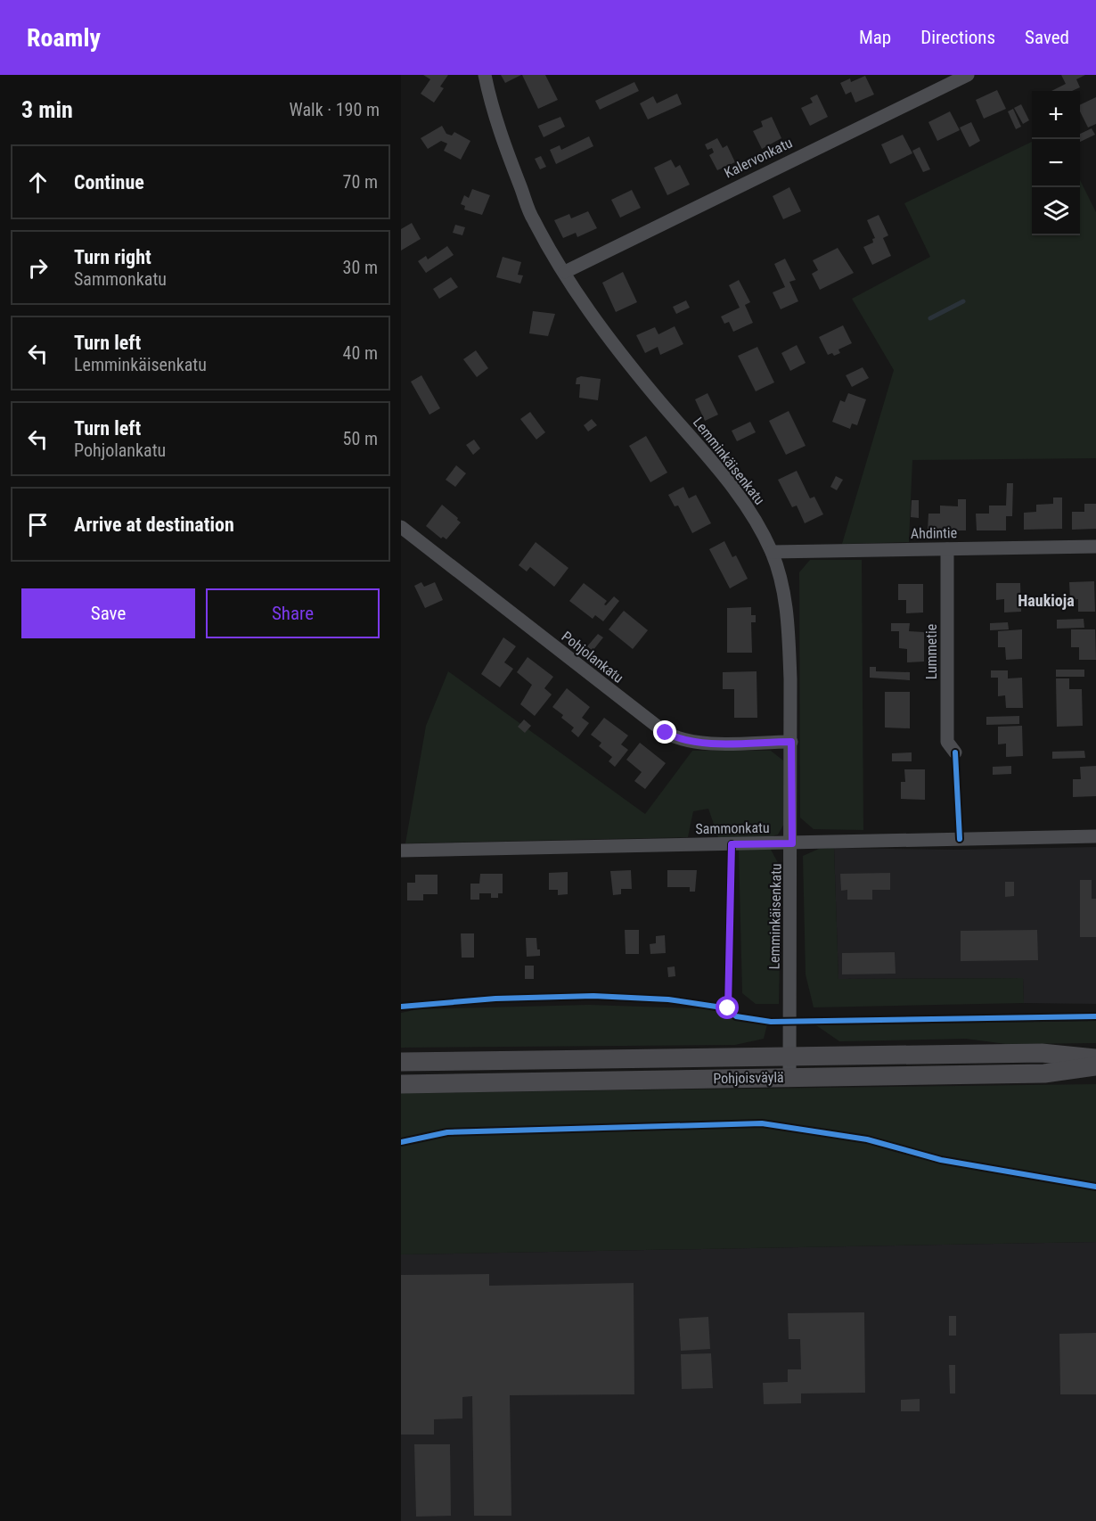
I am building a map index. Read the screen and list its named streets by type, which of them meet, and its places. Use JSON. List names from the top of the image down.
{
  "streets": {
    "main road": ["Pohjoisväylä"],
    "street": [
      "Kalervonkatu",
      "Lemminkäisenkatu",
      "Ahdintie",
      "Lummetie",
      "Pohjolankatu",
      "Sammonkatu"
    ]
  },
  "crossings": [
    ["Kalervonkatu", "Lemminkäisenkatu"],
    ["Lemminkäisenkatu", "Ahdintie"],
    ["Lemminkäisenkatu", "Pohjolankatu"],
    ["Lemminkäisenkatu", "Sammonkatu"],
    ["Lemminkäisenkatu", "Pohjoisväylä"],
    ["Ahdintie", "Lummetie"]
  ],
  "districts": ["Haukioja"],
  "page": {
    "header": "Roamly",
    "nav": ["Map", "Directions", "Saved"],
    "heading": ["3 min", "Walk · 190 m"],
    "map_buttons": ["+", "−"],
    "list": [
      ["Continue", "70 m"],
      ["Turn right", "Sammonkatu", "30 m"],
      ["Turn left", "Lemminkäisenkatu", "40 m"],
      ["Turn left", "Pohjolankatu", "50 m"],
      "Arrive at destination"
    ],
    "buttons": ["Save", "Share"]
  }
}
